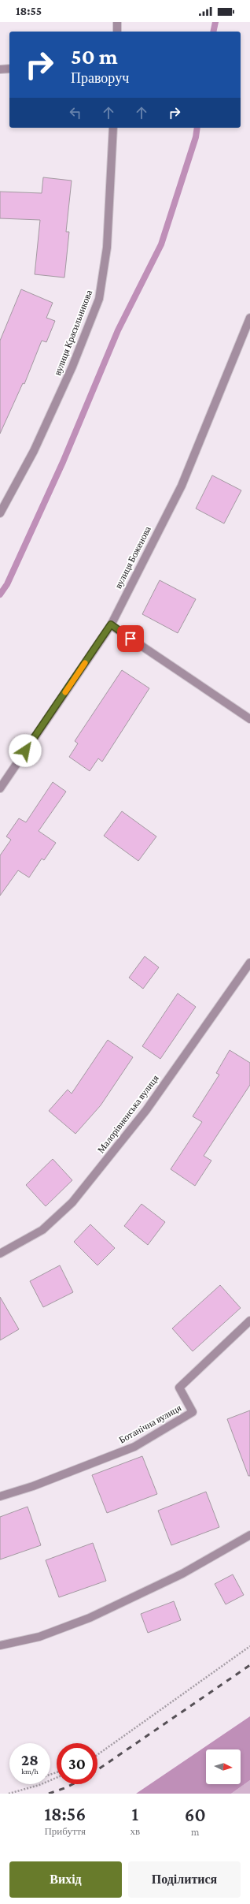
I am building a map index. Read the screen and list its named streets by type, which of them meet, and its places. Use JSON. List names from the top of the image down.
{
  "streets": {
    "street": [
      "вулиця Красильникова",
      "вулиця Боженова",
      "Малорівненська вулиця",
      "Ботанічна вулиця"
    ]
  },
  "north": "right",
  "page": {
    "status": "18:55",
    "turn": ["50 m", "Праворуч"],
    "speed": "28 km/h",
    "limit": "30",
    "eta": [
      "18:56",
      "Прибуття",
      "1",
      "хв",
      "60",
      "m"
    ],
    "buttons": ["Вихід", "Поділитися"]
  }
}
